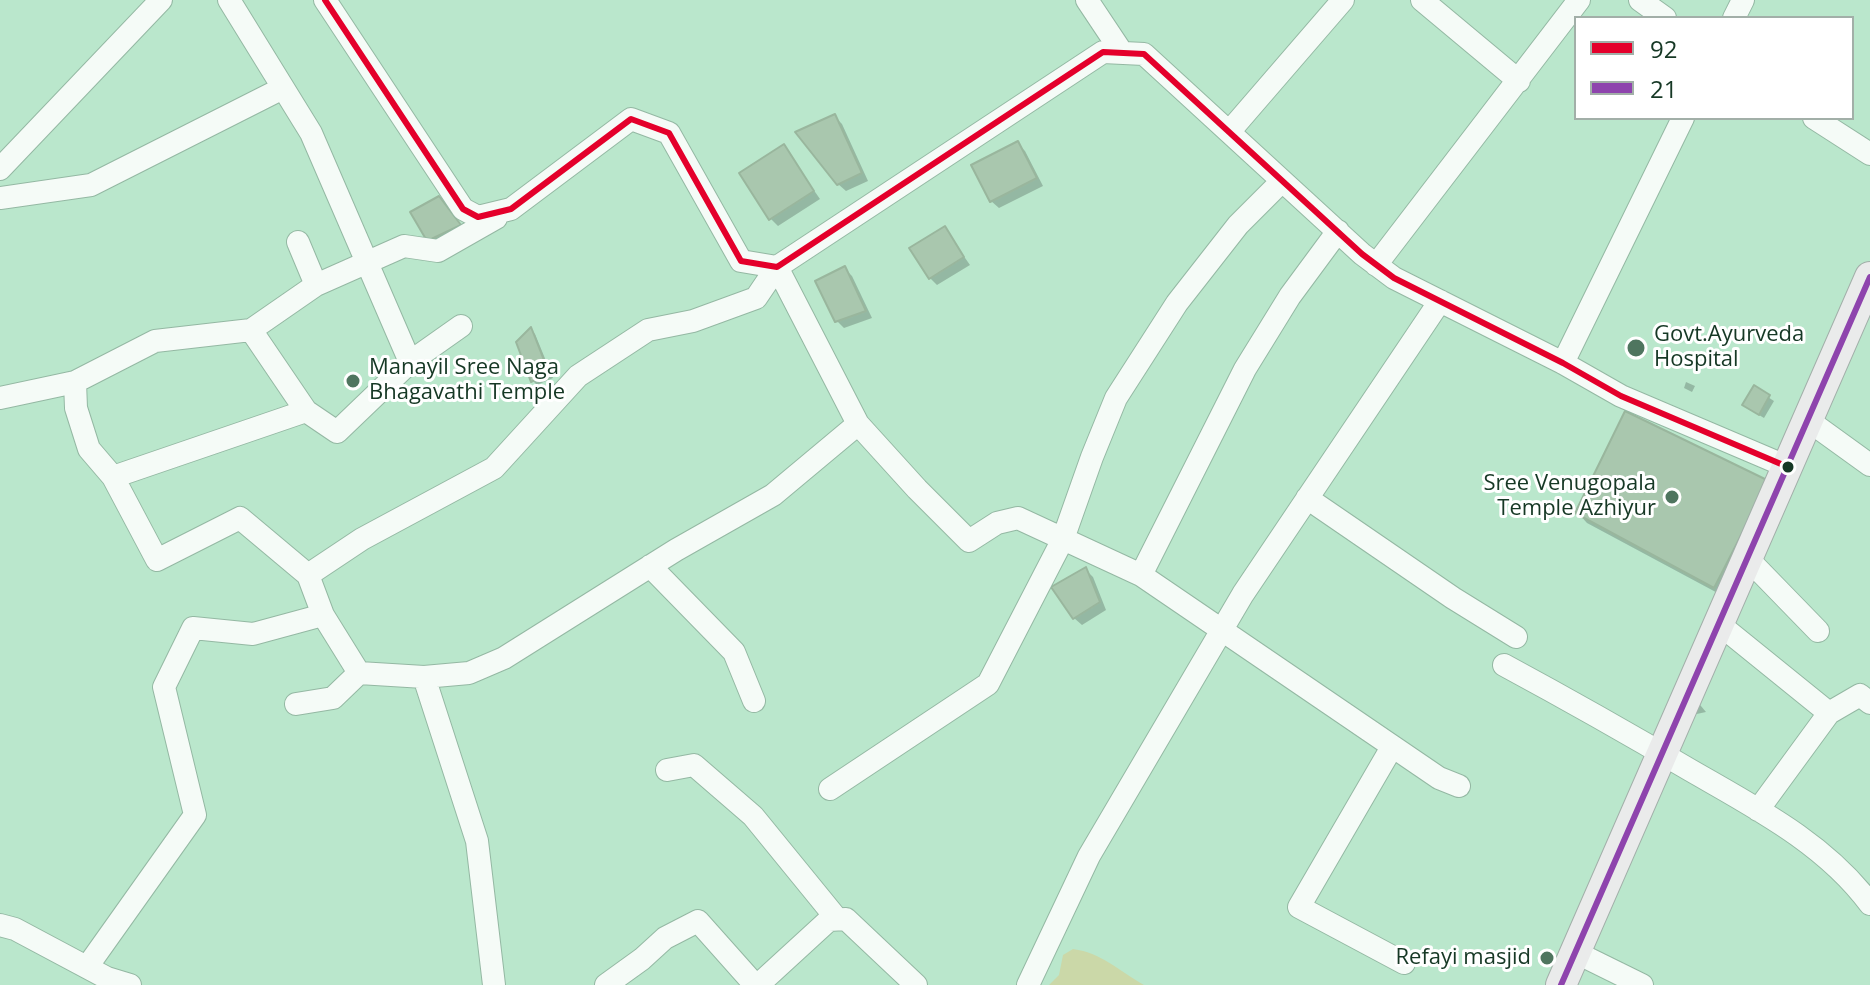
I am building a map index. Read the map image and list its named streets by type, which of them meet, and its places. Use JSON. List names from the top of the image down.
{
  "places": [
    "Govt.Ayurveda Hospital",
    "Manayil Sree Naga Bhagavathi Temple",
    "Sree Venugopala Temple Azhiyur",
    "Refayi masjid"
  ],
  "lines": ["transit line 92", "transit line 21"],
  "legend": ["92", "21"]
}
